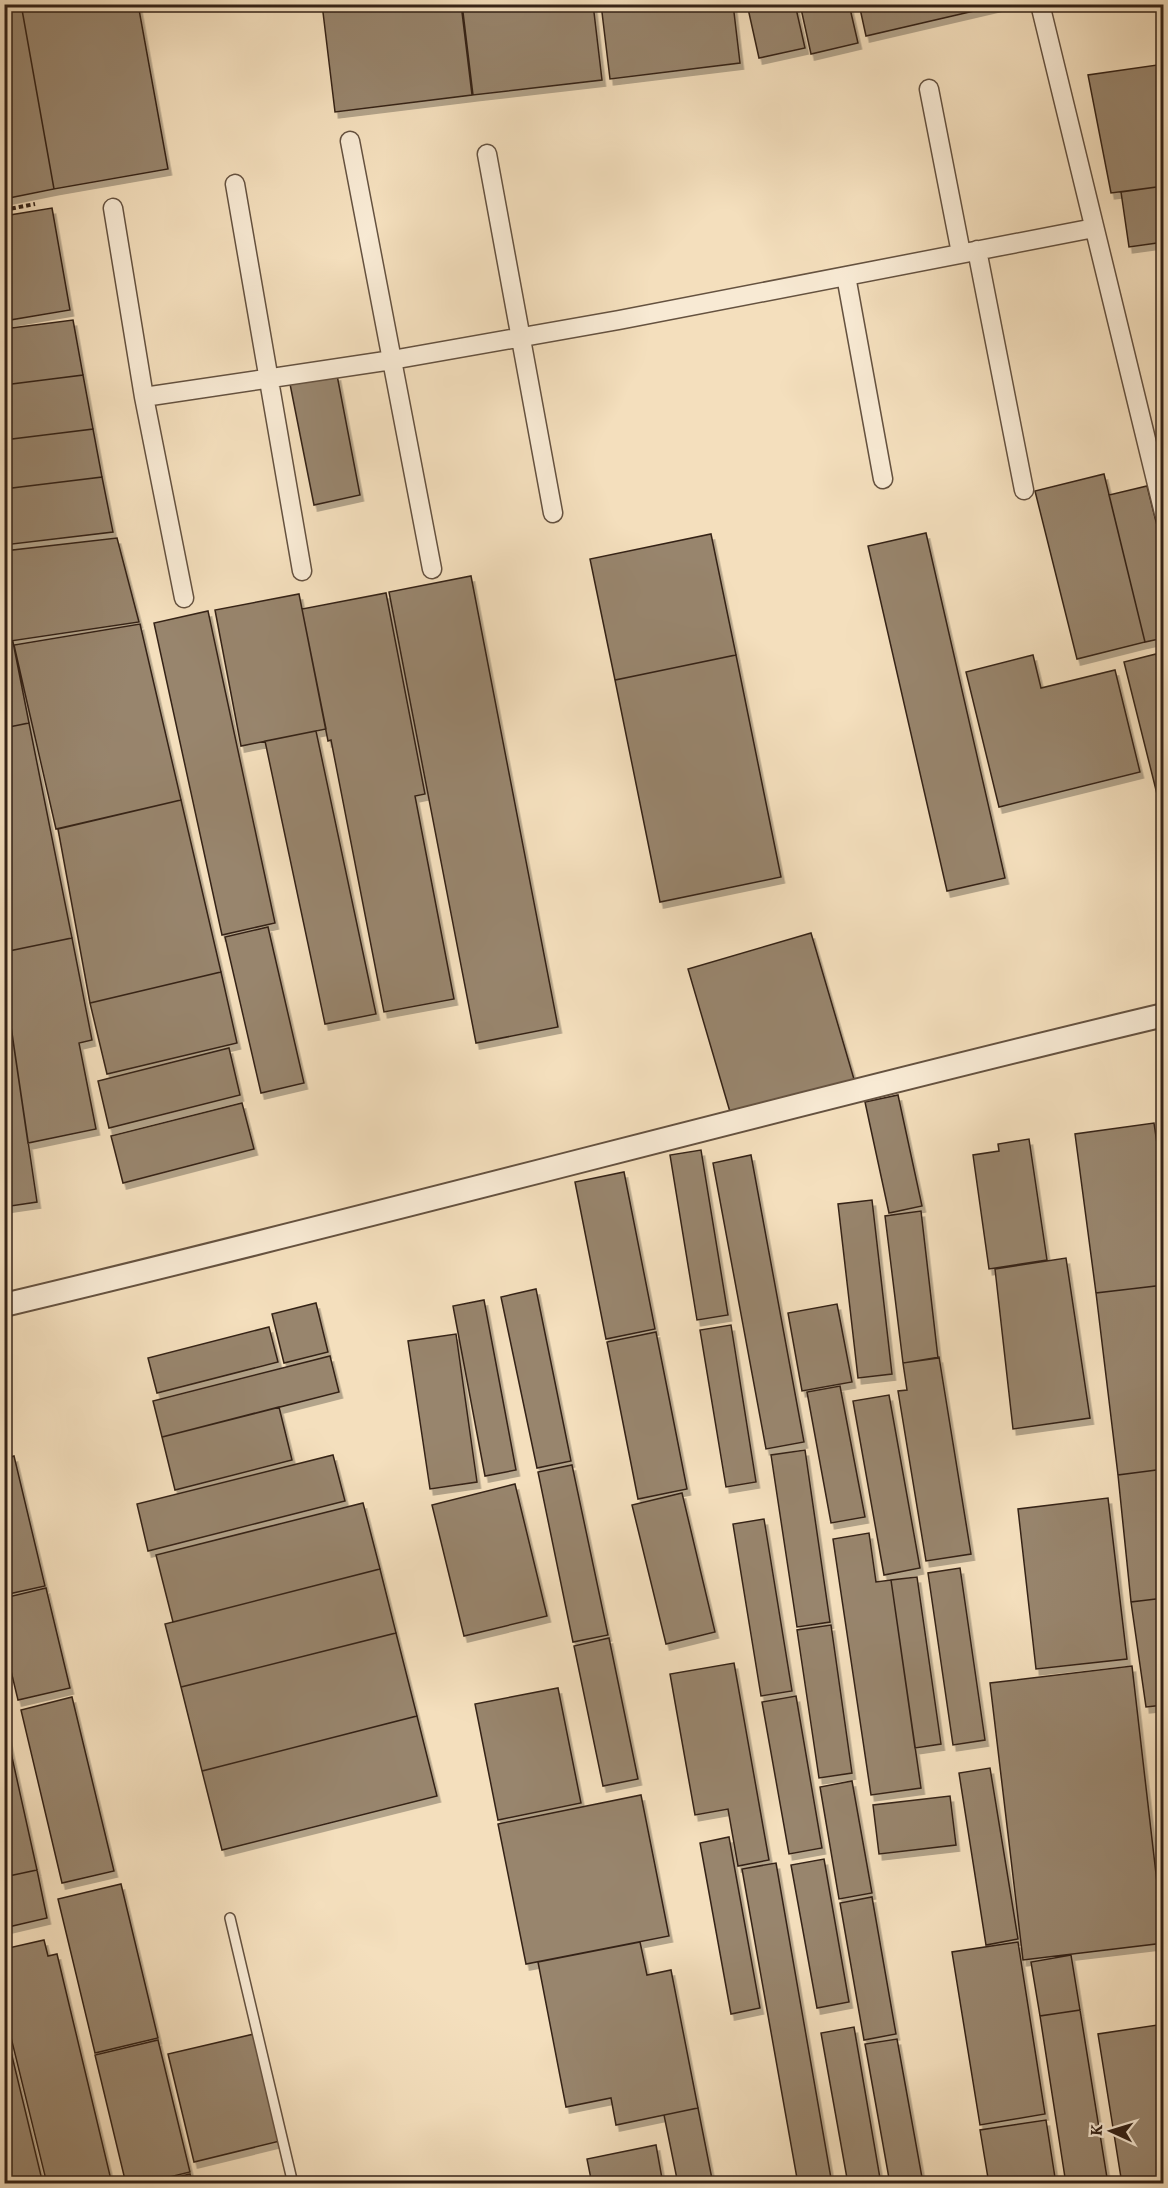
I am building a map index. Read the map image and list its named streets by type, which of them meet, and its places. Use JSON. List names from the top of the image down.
{
  "north": "left"
}
